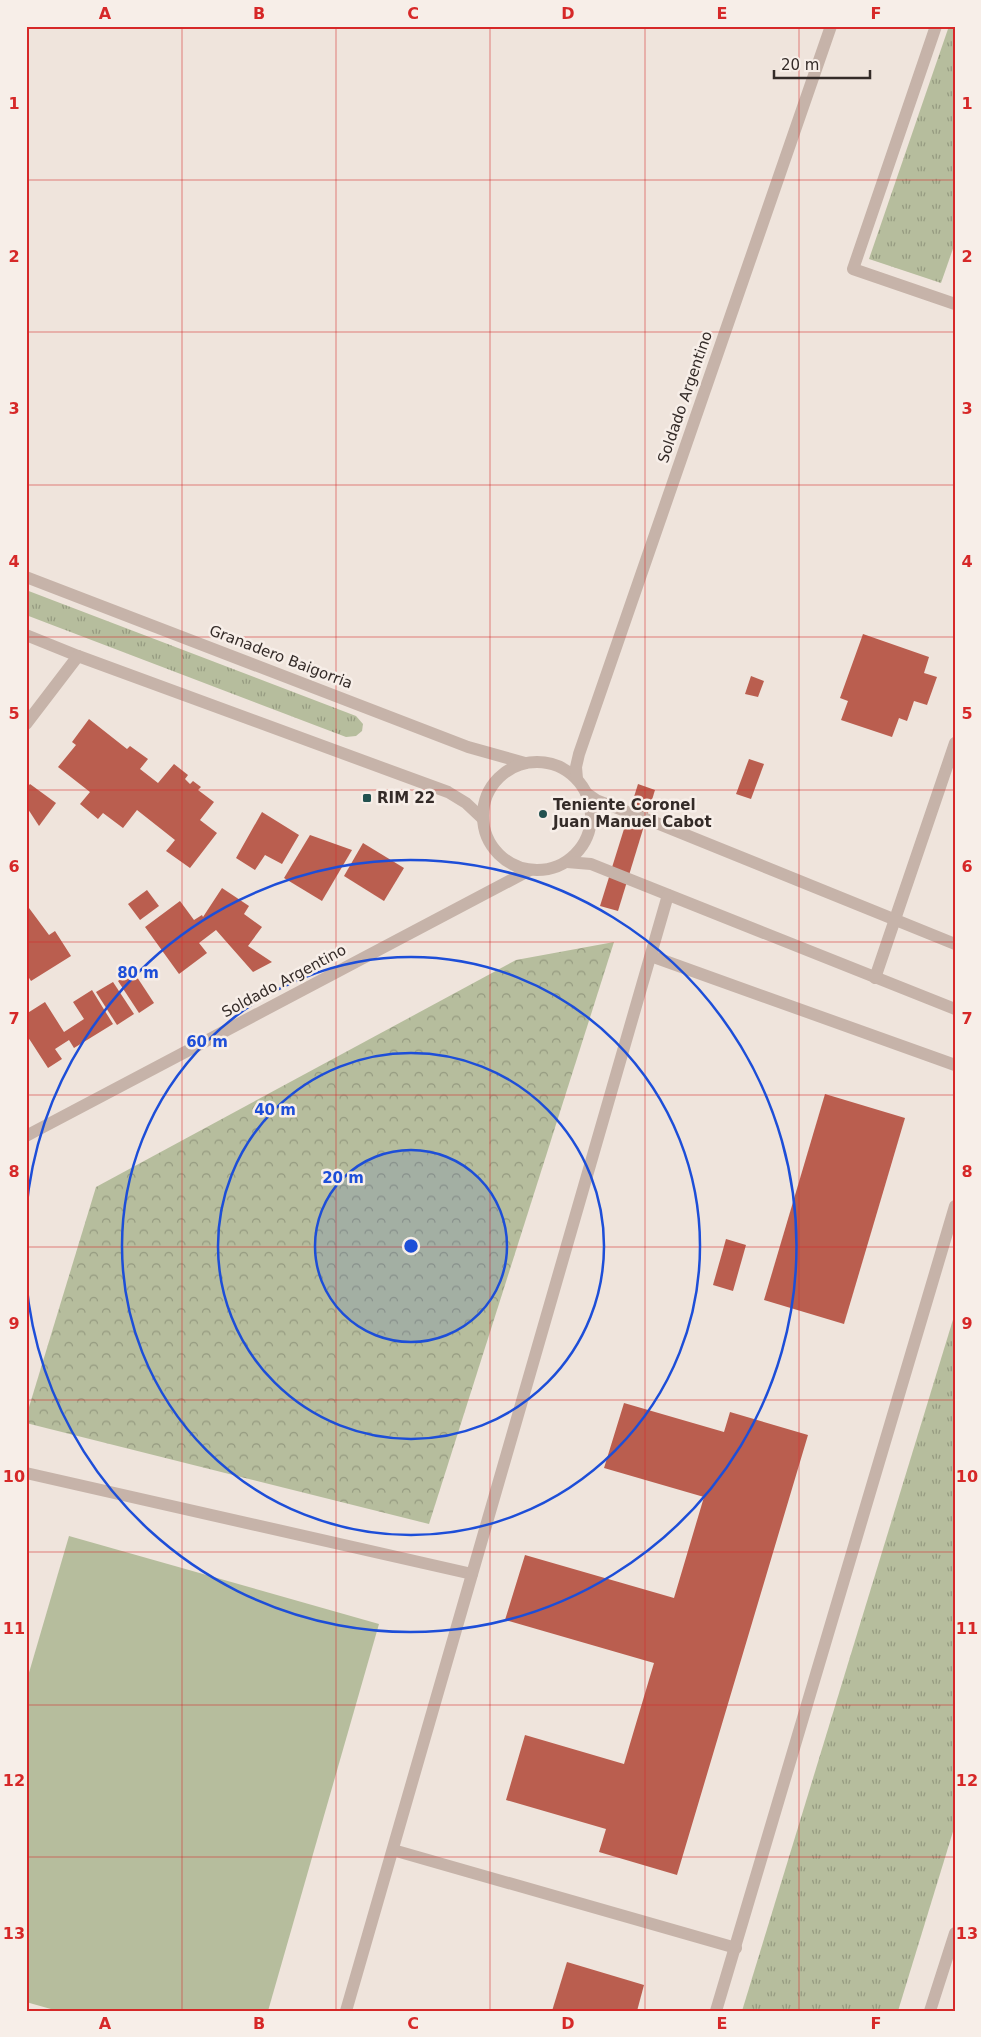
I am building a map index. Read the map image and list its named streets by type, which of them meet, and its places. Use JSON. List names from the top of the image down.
{
  "streets": {
    "street": ["Soldado Argentino", "Granadero Baigorria"]
  },
  "crossings": [
    ["Soldado Argentino", "Granadero Baigorria"]
  ],
  "places": {
    "transit": ["RIM 22"],
    "other": ["Teniente Coronel Juan Manuel Cabot"]
  },
  "scale_bar": "20 m",
  "grid": {
    "columns": [
      "A",
      "B",
      "C",
      "D",
      "E",
      "F"
    ],
    "rows": [
      "1",
      "2",
      "3",
      "4",
      "5",
      "6",
      "7",
      "8",
      "9",
      "10",
      "11",
      "12",
      "13"
    ]
  },
  "rings": [
    "80 m",
    "60 m",
    "40 m",
    "20 m"
  ]
}
